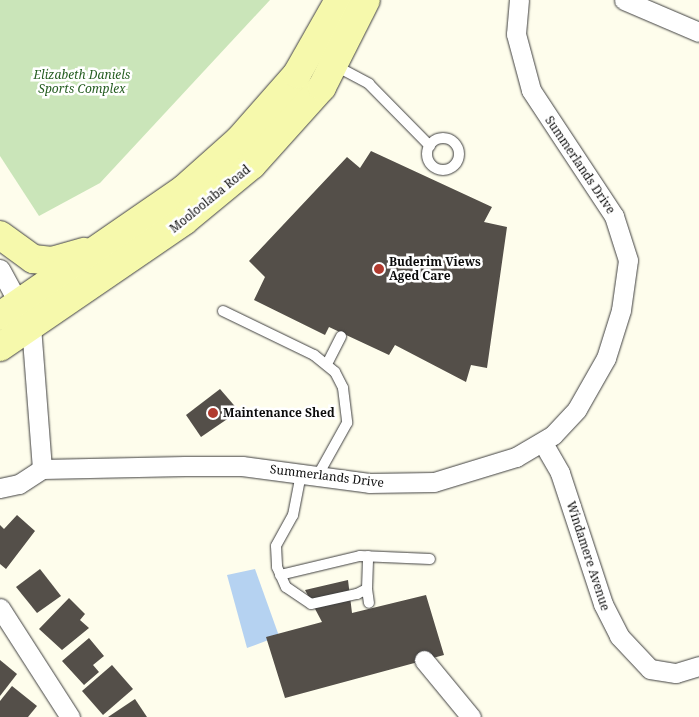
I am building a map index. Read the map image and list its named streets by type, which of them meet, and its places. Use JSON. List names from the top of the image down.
{
  "streets": {
    "main road": ["Mooloolaba Road"],
    "street": ["Summerlands Drive", "Windamere Avenue"]
  },
  "crossings": [
    ["Summerlands Drive", "Windamere Avenue"]
  ],
  "parks": ["Elizabeth Daniels Sports Complex"],
  "places": ["Buderim Views Aged Care", "Maintenance Shed"]
}
